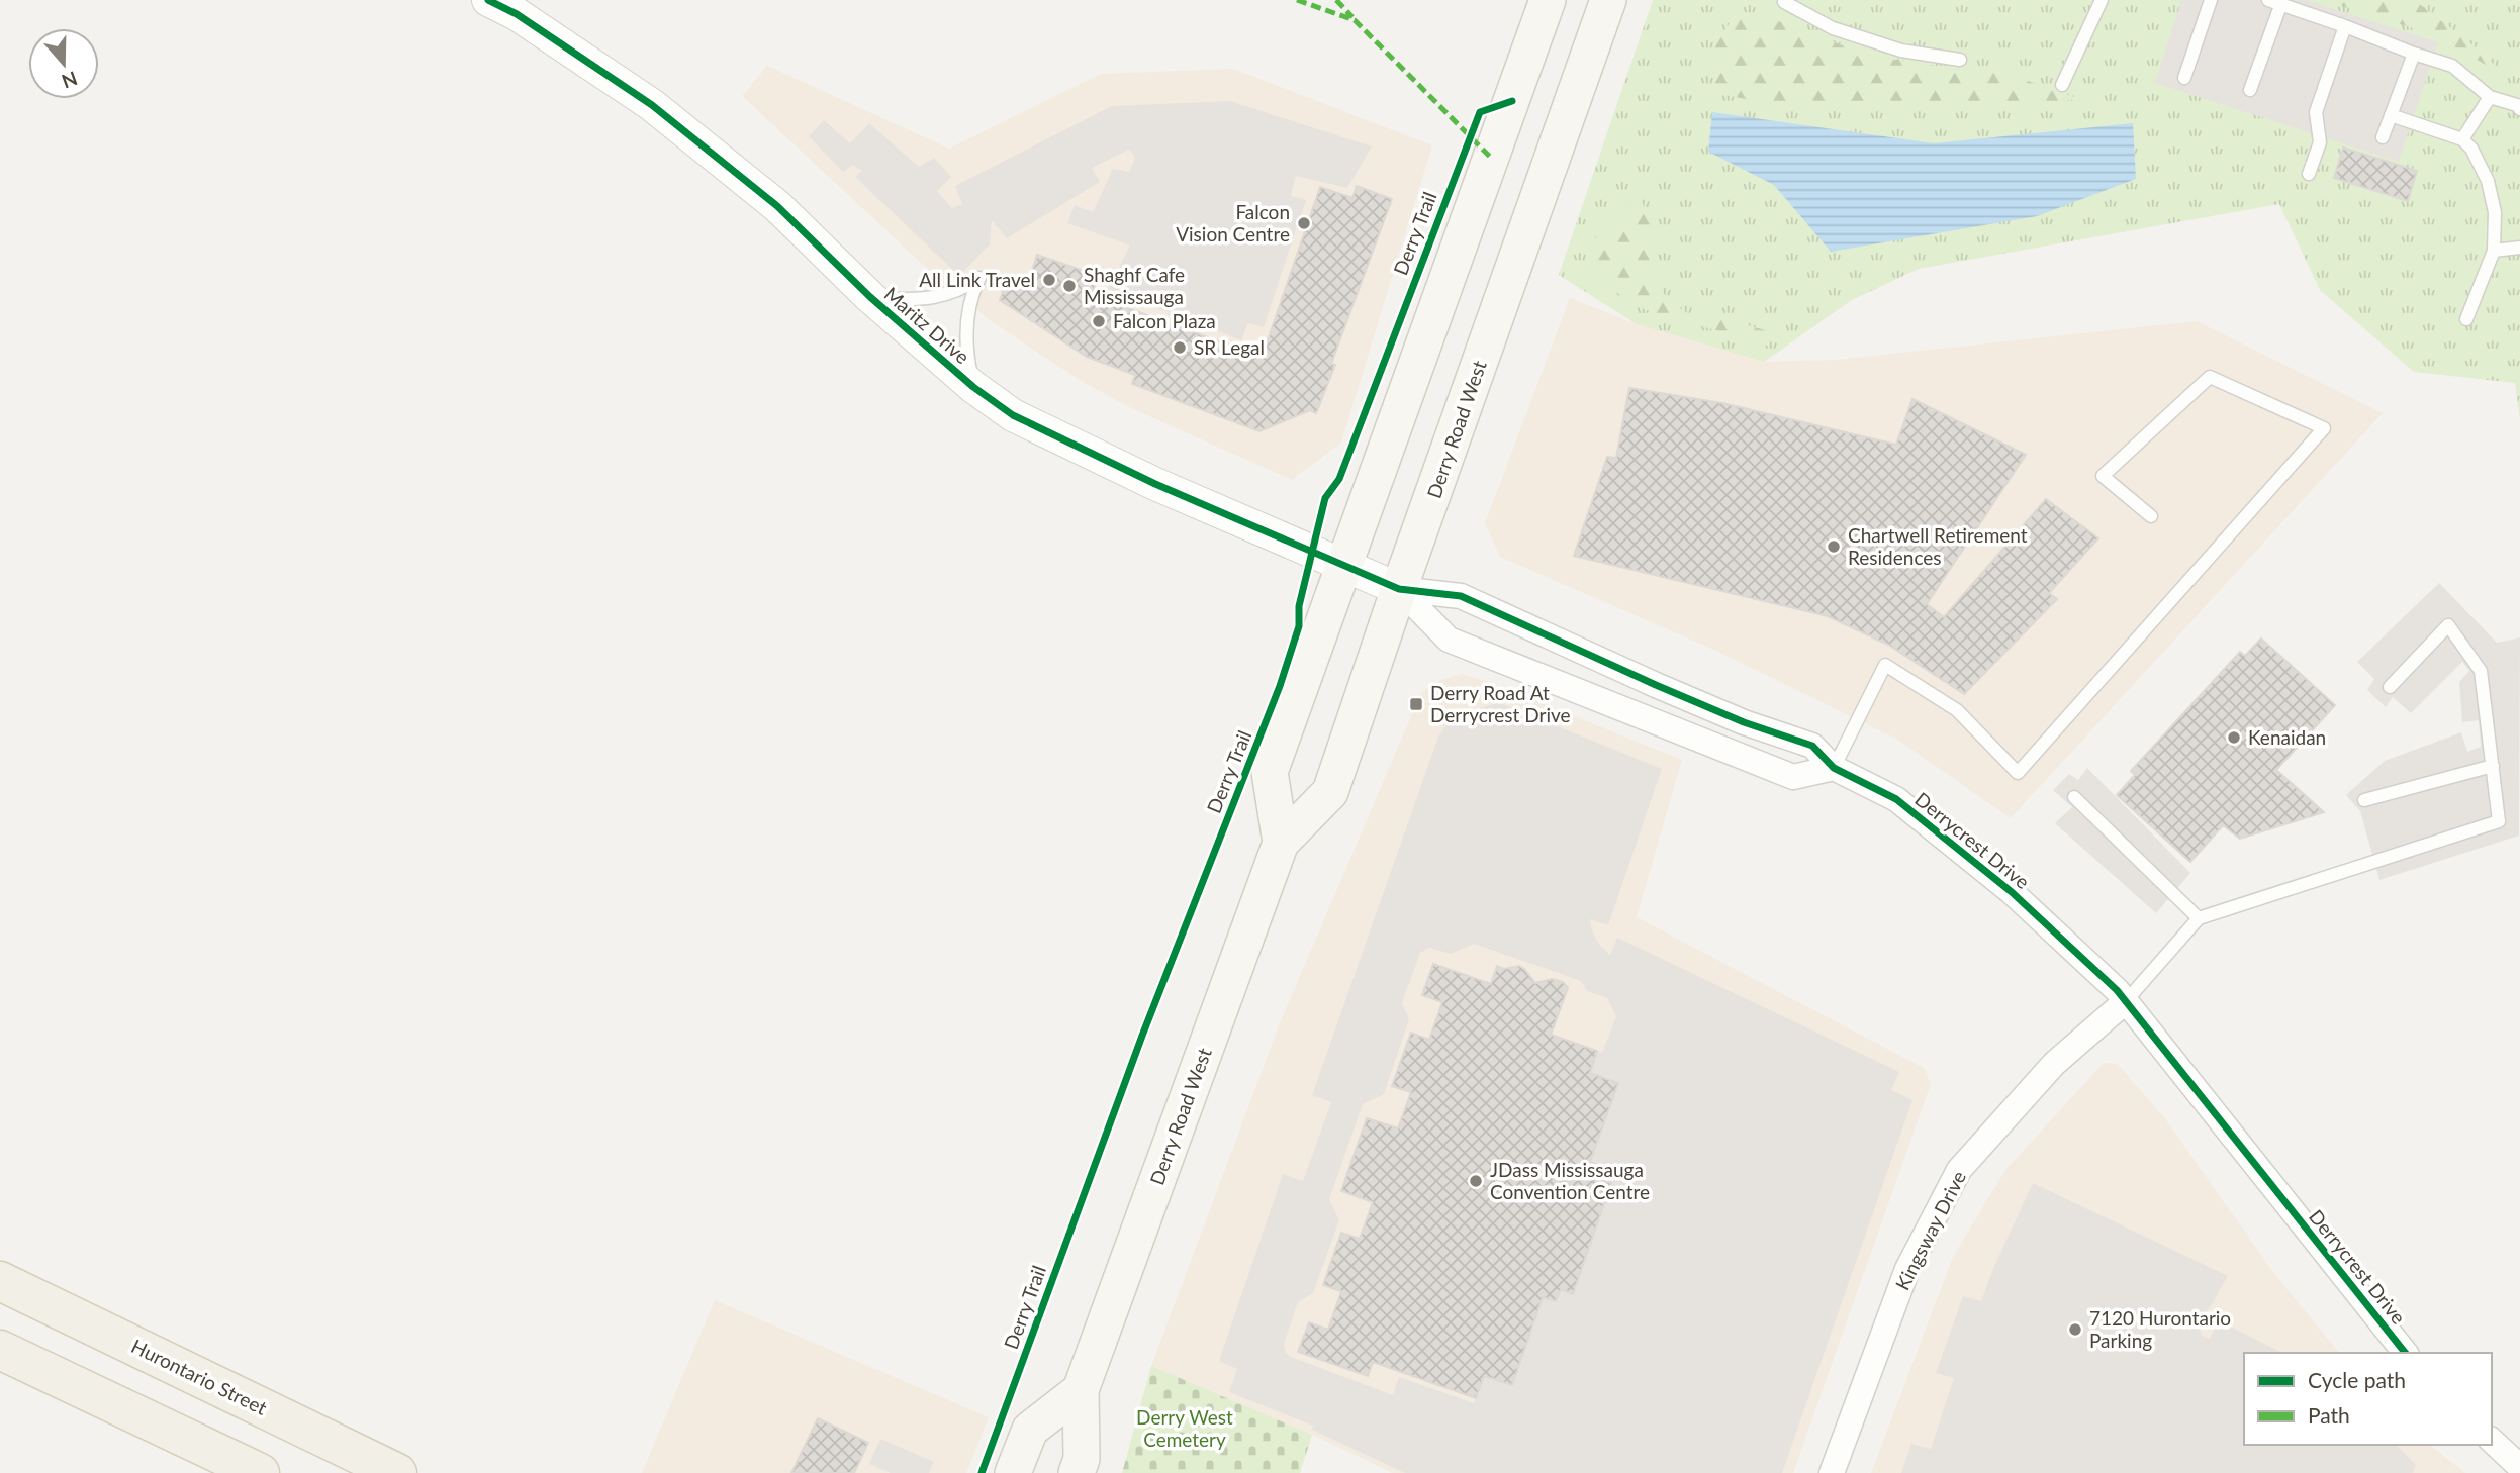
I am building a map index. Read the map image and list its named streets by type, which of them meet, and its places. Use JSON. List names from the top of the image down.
{
  "streets": {
    "main road": ["Derry Road West", "Hurontario Street"],
    "street": ["Maritz Drive", "Derrycrest Drive", "Kingsway Drive"],
    "cycle path": ["Derry Trail"]
  },
  "crossings": [
    ["Maritz Drive", "Derry Road West"],
    ["Maritz Drive", "Derrycrest Drive"],
    ["Derry Road West", "Derrycrest Drive"],
    ["Derrycrest Drive", "Kingsway Drive"]
  ],
  "parks": ["Derry West Cemetery"],
  "places": {
    "other": [
      "Falcon Vision Centre",
      "All Link Travel",
      "Shaghf Cafe Mississauga",
      "Falcon Plaza",
      "SR Legal",
      "Chartwell Retirement Residences",
      "Kenaidan",
      "JDass Mississauga Convention Centre",
      "7120 Hurontario Parking"
    ],
    "transit": ["Derry Road At Derrycrest Drive"]
  },
  "legend": ["Cycle path", "Path"],
  "north": "bottom"
}
